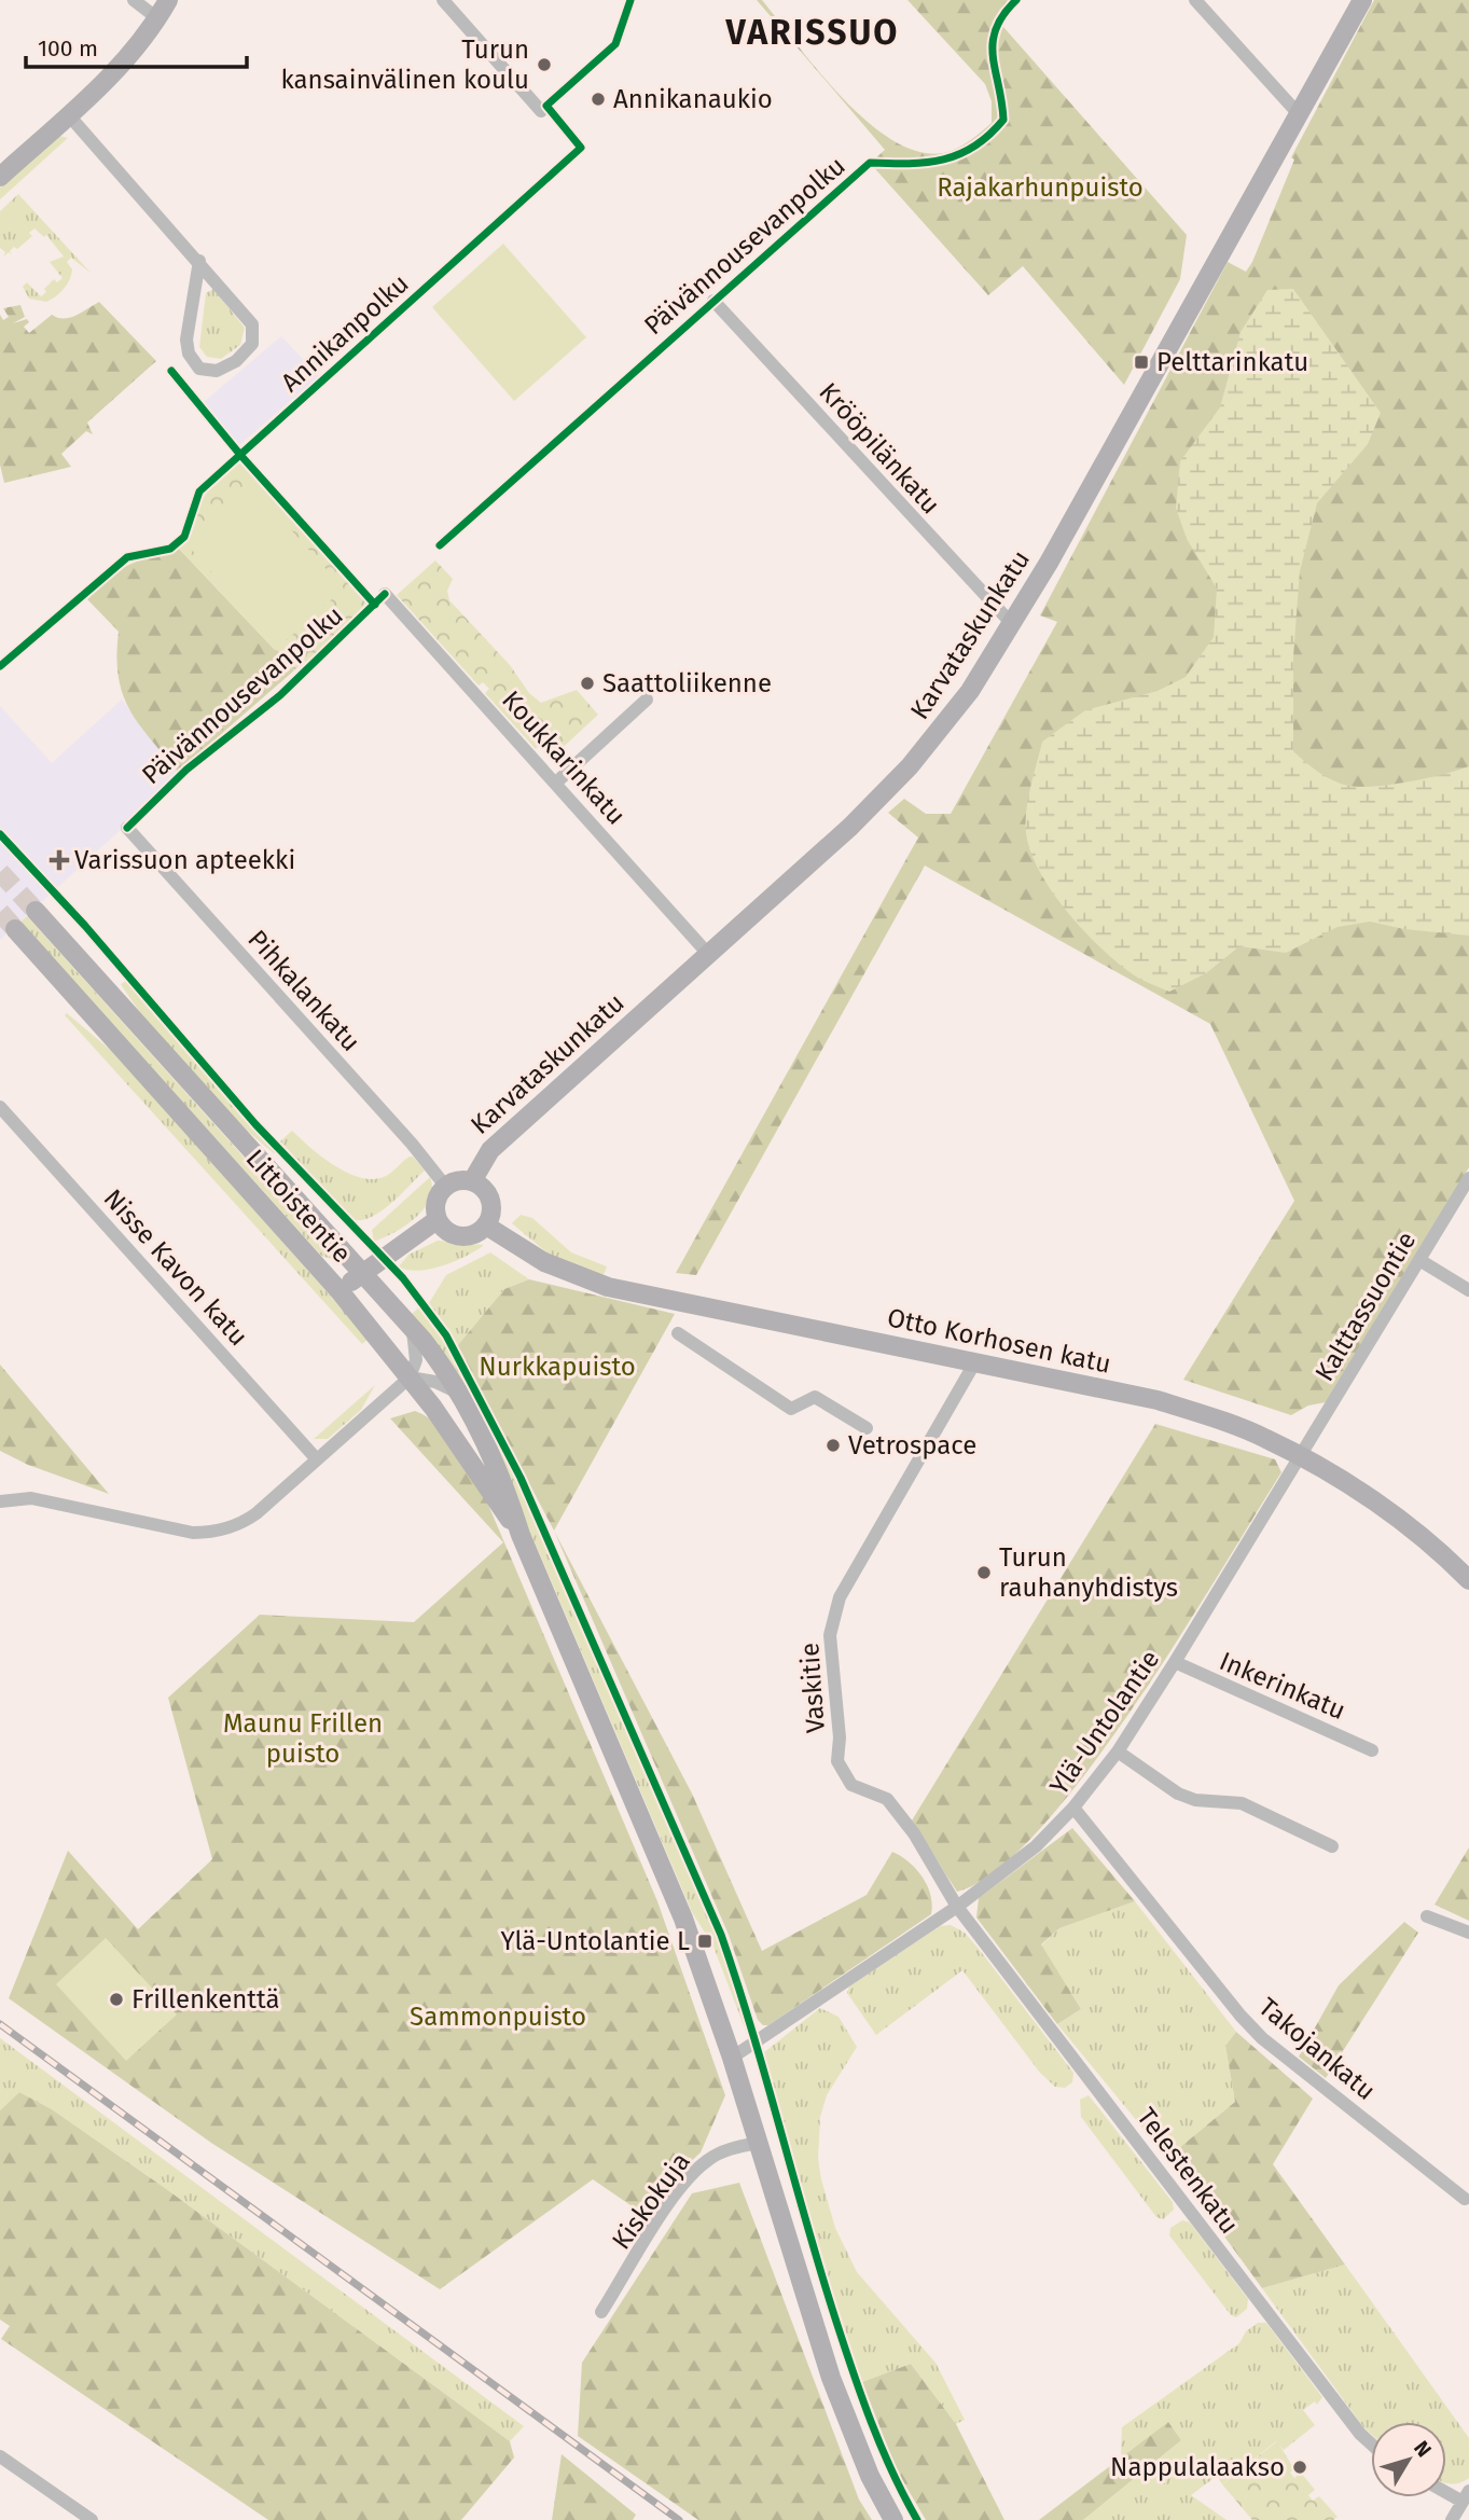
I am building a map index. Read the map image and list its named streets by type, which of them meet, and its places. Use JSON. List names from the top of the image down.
{
  "streets": {
    "street": [
      "Krööpilänkatu",
      "Karvataskunkatu",
      "Koukkarinkatu",
      "Pihkalankatu",
      "Littoistentie",
      "Nisse Kavon katu",
      "Kalttassuontie",
      "Otto Korhosen katu",
      "Inkerinkatu",
      "Vaskitie",
      "Ylä-Untolantie",
      "Takojankatu",
      "Telestenkatu",
      "Kiskokuja"
    ],
    "cycle path": ["Päivännousevanpolku", "Annikanpolku"]
  },
  "crossings": [
    ["Krööpilänkatu", "Karvataskunkatu"],
    ["Karvataskunkatu", "Koukkarinkatu"],
    ["Karvataskunkatu", "Pihkalankatu"],
    ["Karvataskunkatu", "Otto Korhosen katu"],
    ["Pihkalankatu", "Otto Korhosen katu"],
    ["Littoistentie", "Ylä-Untolantie"],
    ["Littoistentie", "Kiskokuja"],
    ["Kalttassuontie", "Otto Korhosen katu"],
    ["Kalttassuontie", "Ylä-Untolantie"],
    ["Otto Korhosen katu", "Vaskitie"],
    ["Otto Korhosen katu", "Ylä-Untolantie"],
    ["Inkerinkatu", "Ylä-Untolantie"],
    ["Vaskitie", "Ylä-Untolantie"],
    ["Vaskitie", "Telestenkatu"],
    ["Ylä-Untolantie", "Takojankatu"],
    ["Ylä-Untolantie", "Telestenkatu"]
  ],
  "districts": ["VARISSUO"],
  "parks": [
    "Rajakarhunpuisto",
    "Nurkkapuisto",
    "Maunu Frillen puisto",
    "Sammonpuisto"
  ],
  "places": {
    "other": [
      "Turun kansainvälinen koulu",
      "Annikanaukio",
      "Saattoliikenne",
      "Vetrospace",
      "Turun rauhanyhdistys",
      "Frillenkenttä",
      "Nappulalaakso"
    ],
    "transit": ["Pelttarinkatu", "Ylä-Untolantie L"],
    "health": ["Varissuon apteekki"]
  },
  "scale_bar": "100 m",
  "north": "top right"
}
